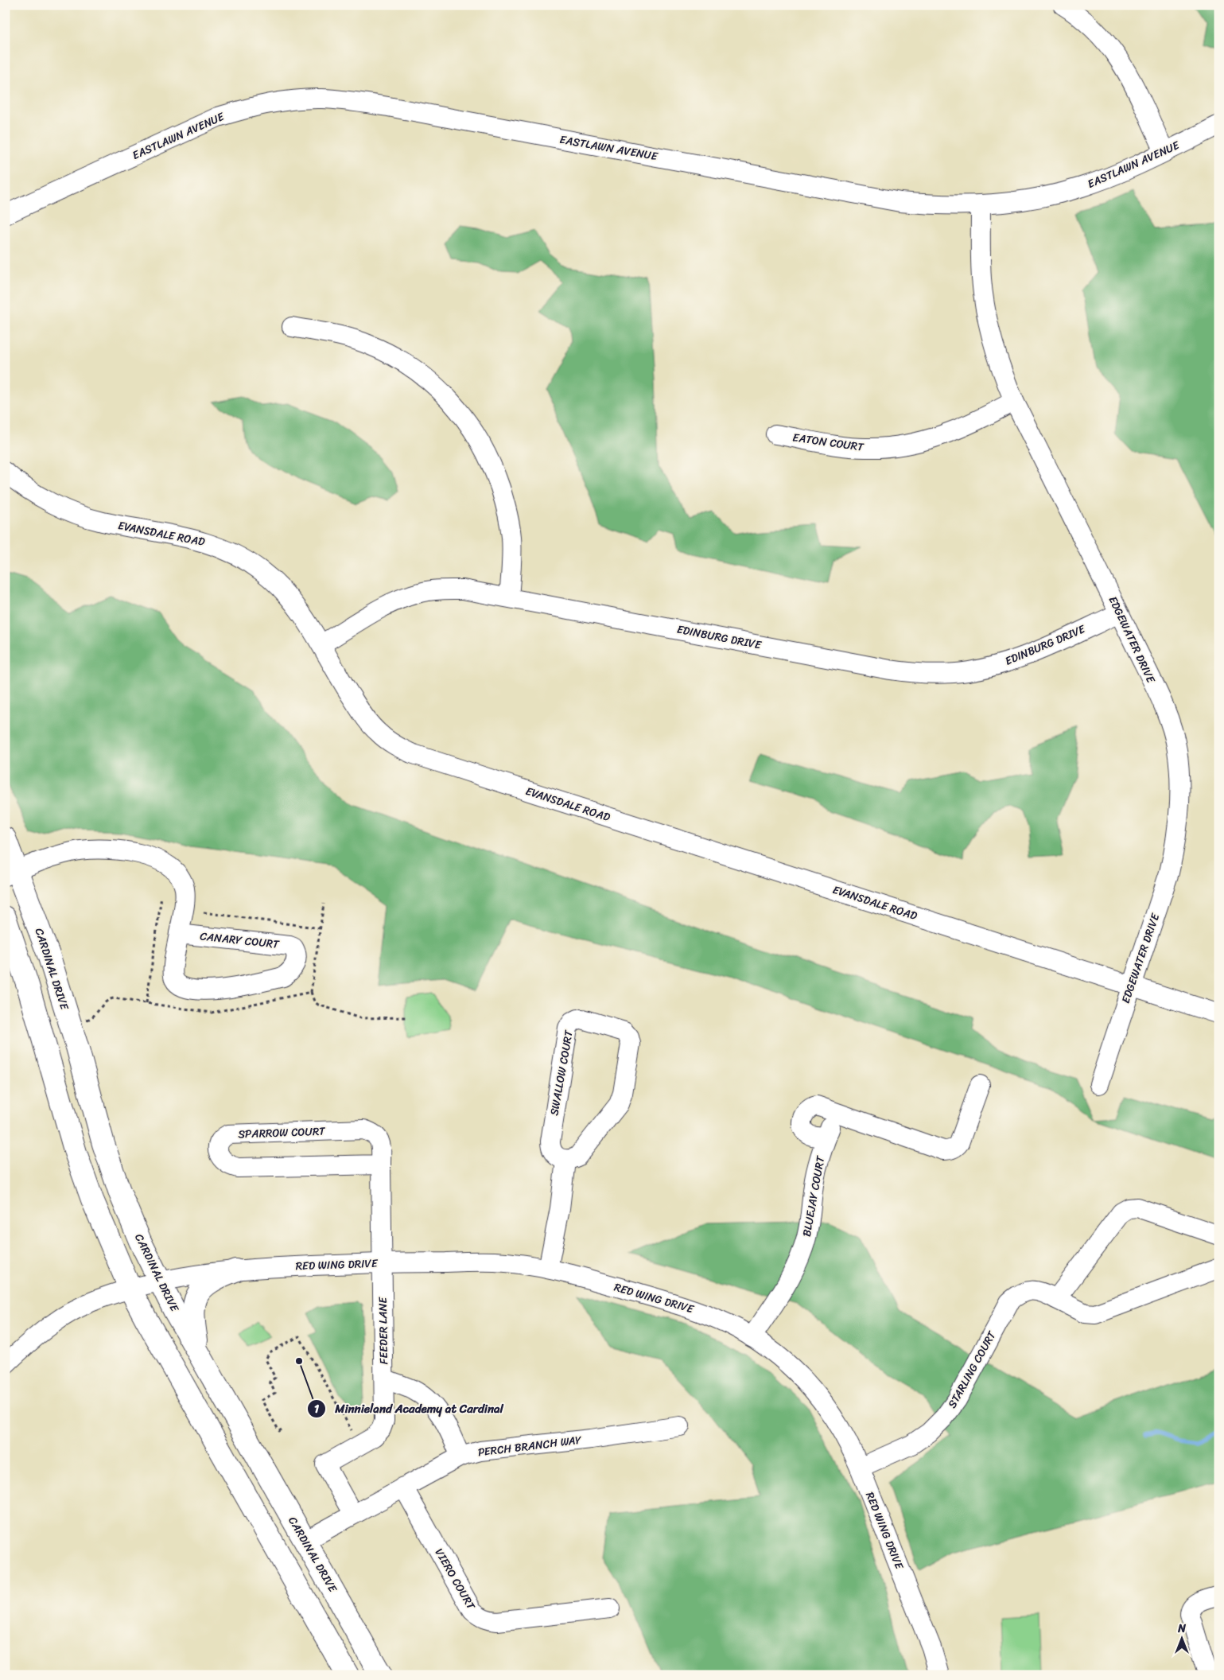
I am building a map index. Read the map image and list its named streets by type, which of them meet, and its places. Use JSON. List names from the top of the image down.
{
  "streets": {
    "main road": ["CARDINAL DRIVE"],
    "street": [
      "EASTLAWN AVENUE",
      "EATON COURT",
      "EVANSDALE ROAD",
      "EDINBURG DRIVE",
      "EDGEWATER DRIVE",
      "CANARY COURT",
      "SWALLOW COURT",
      "SPARROW COURT",
      "BLUEJAY COURT",
      "RED WING DRIVE",
      "FEEDER LANE",
      "STARLING COURT",
      "PERCH BRANCH WAY",
      "VIERO COURT"
    ]
  },
  "crossings": [
    ["EASTLAWN AVENUE", "EDGEWATER DRIVE"],
    ["EATON COURT", "EDGEWATER DRIVE"],
    ["EVANSDALE ROAD", "EDINBURG DRIVE"],
    ["EVANSDALE ROAD", "EDGEWATER DRIVE"],
    ["EDINBURG DRIVE", "EDGEWATER DRIVE"],
    ["CANARY COURT", "CARDINAL DRIVE"],
    ["CARDINAL DRIVE", "RED WING DRIVE"],
    ["CARDINAL DRIVE", "PERCH BRANCH WAY"],
    ["SPARROW COURT", "RED WING DRIVE"],
    ["SPARROW COURT", "FEEDER LANE"],
    ["BLUEJAY COURT", "RED WING DRIVE"],
    ["RED WING DRIVE", "FEEDER LANE"],
    ["RED WING DRIVE", "STARLING COURT"],
    ["FEEDER LANE", "PERCH BRANCH WAY"],
    ["PERCH BRANCH WAY", "VIERO COURT"]
  ],
  "places": ["Minnieland Academy at Cardinal"],
  "north": "top"
}
